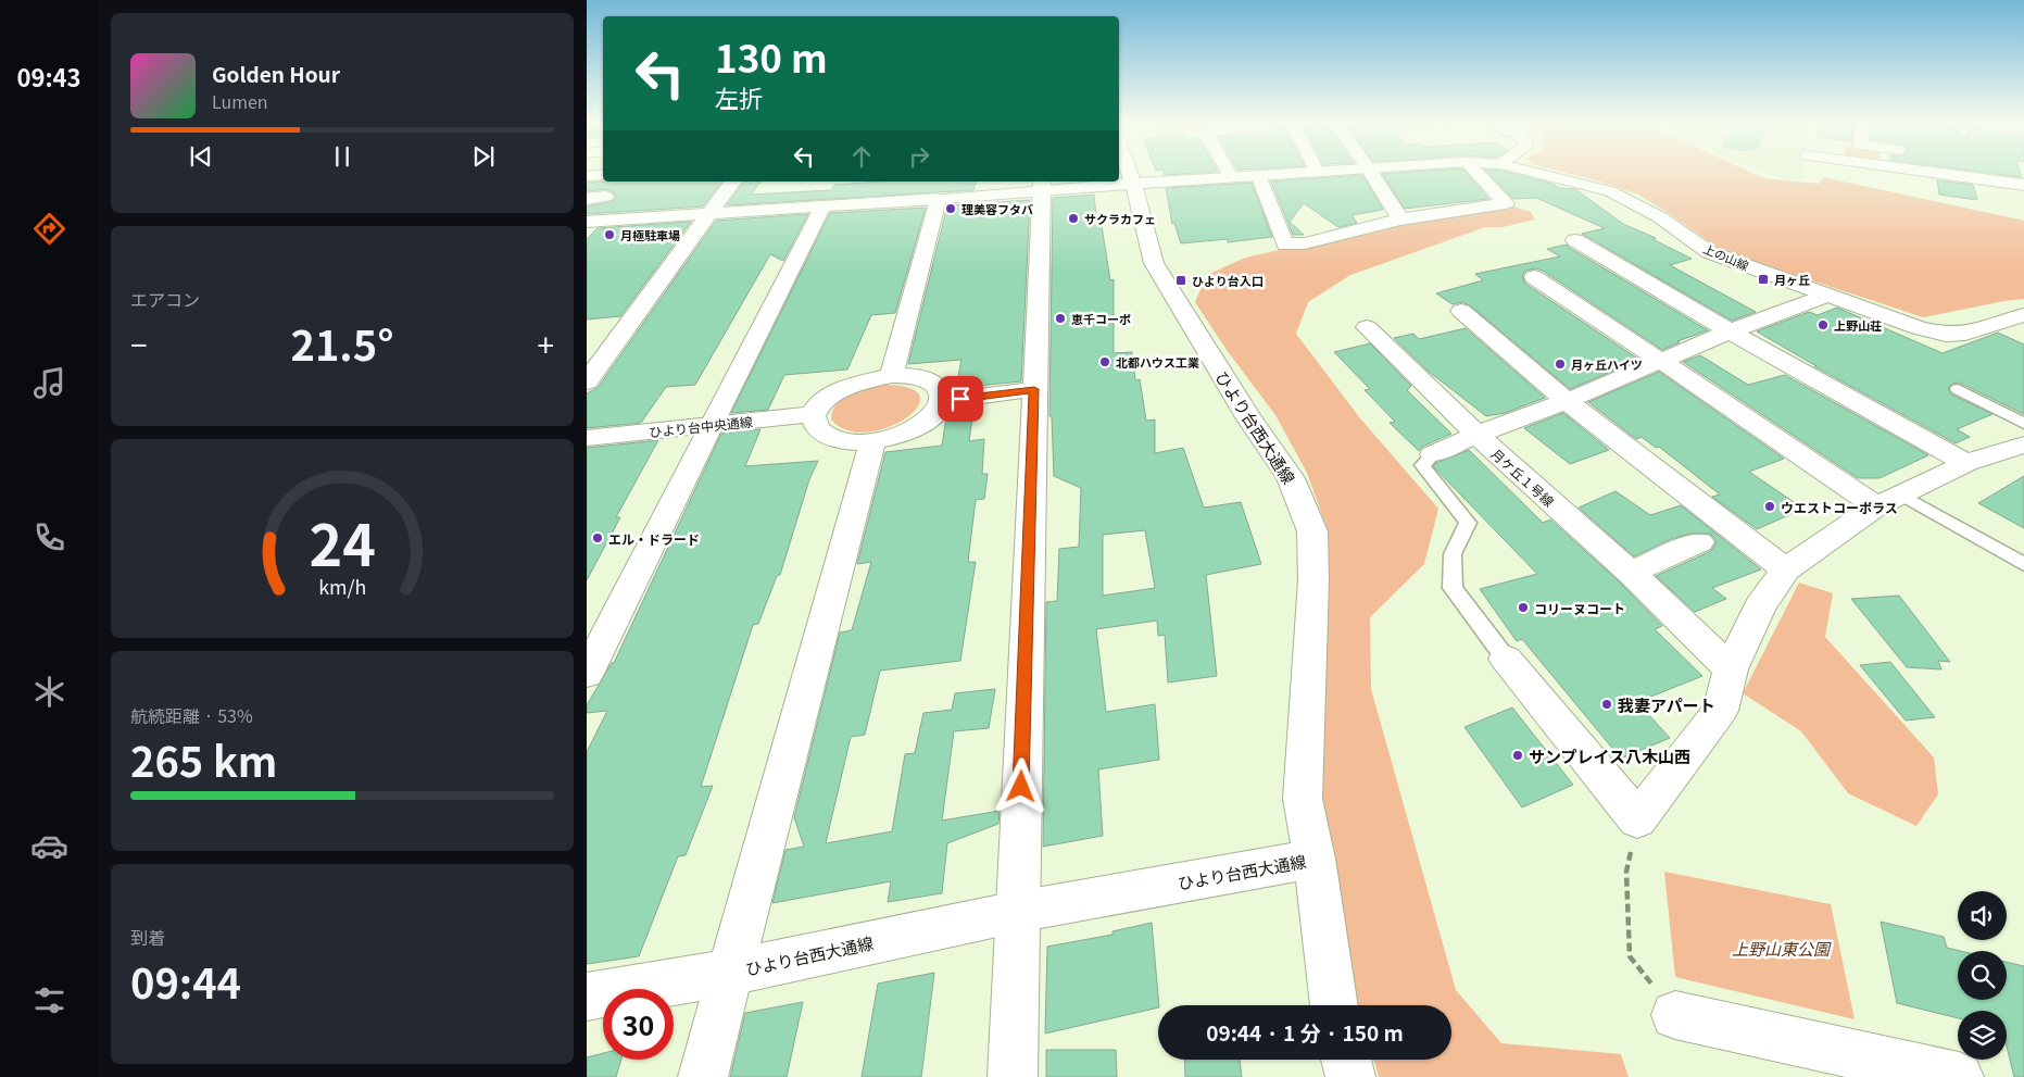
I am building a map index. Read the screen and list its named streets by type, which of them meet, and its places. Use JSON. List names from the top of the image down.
{
  "streets": {
    "street": [
      "上の山線",
      "ひより台中央通線",
      "ひより台西大通線",
      "月ケ丘１号線"
    ]
  },
  "crossings": [
    ["上の山線", "ひより台西大通線"],
    ["上の山線", "月ケ丘１号線"]
  ],
  "parks": ["上野山東公園"],
  "places": {
    "other": [
      "理美容フタバ",
      "サクラカフェ",
      "月極駐車場",
      "恵千コーポ",
      "上野山荘",
      "北都ハウス工業",
      "月ヶ丘ハイツ",
      "ウエストコーポラス",
      "エル・ドラード",
      "コリーヌコート",
      "我妻アパート",
      "サンプレイス八木山西"
    ],
    "transit": ["月ヶ丘", "ひより台入口"]
  },
  "page": {
    "tabs": "09:43",
    "turn": ["130 m", "左折"],
    "song": ["Golden Hour", "Lumen"],
    "tile": [
      "エアコン",
      ["航続距離 · 53%", "265 km"],
      ["到着", "09:44"]
    ],
    "heat": ["−", "21.5°", "+"],
    "limit": "30",
    "trip": "09:44 · 1 分 · 150 m",
    "gauge": ["24", "km/h"]
  }
}
